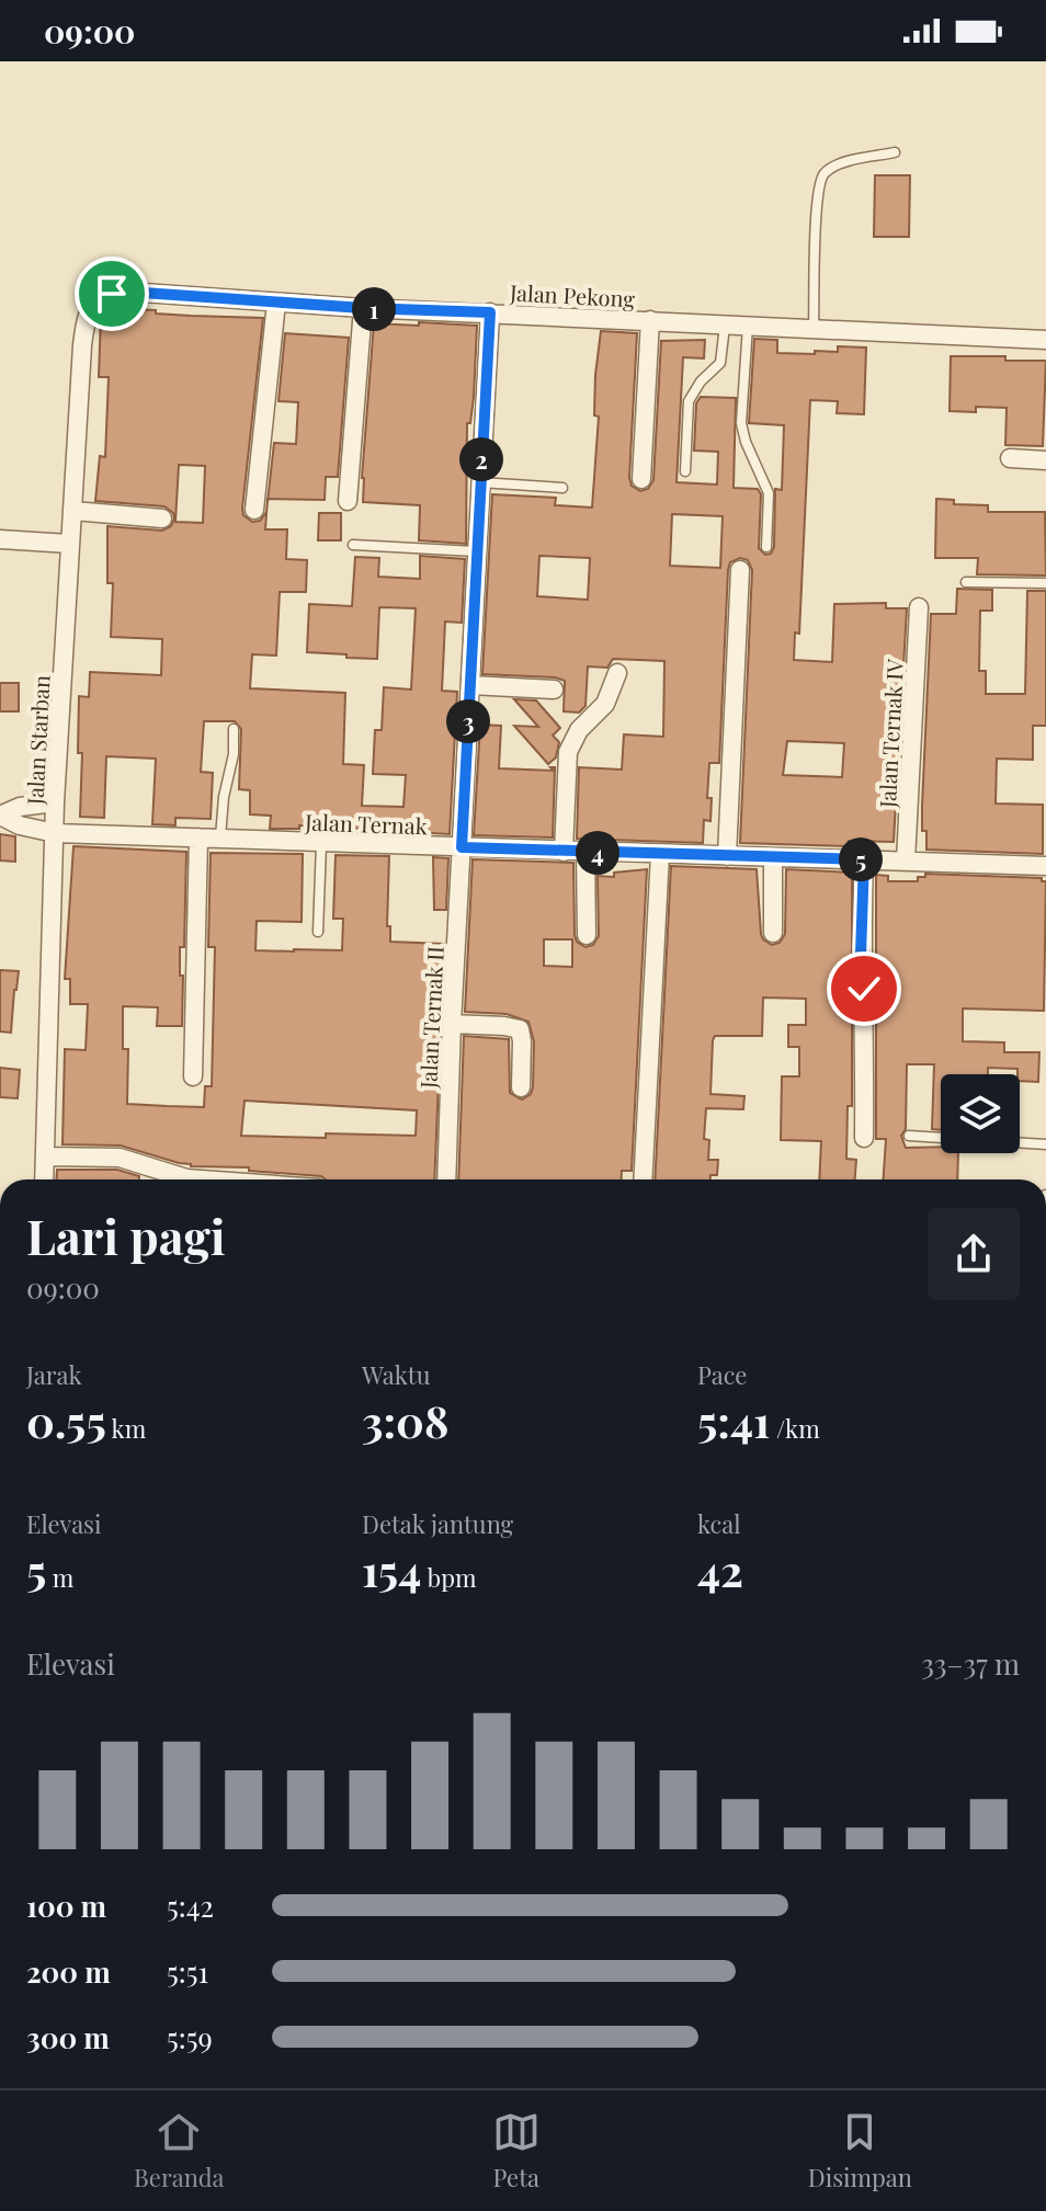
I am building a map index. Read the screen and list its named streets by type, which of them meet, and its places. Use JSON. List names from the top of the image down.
{
  "streets": {
    "street": [
      "Jalan Pekong",
      "Jalan Ternak IV",
      "Jalan Starban",
      "Jalan Ternak",
      "Jalan Ternak II"
    ]
  },
  "crossings": [
    ["Jalan Pekong", "Jalan Starban"],
    ["Jalan Pekong", "Jalan Ternak II"],
    ["Jalan Ternak IV", "Jalan Ternak"],
    ["Jalan Starban", "Jalan Ternak"],
    ["Jalan Ternak", "Jalan Ternak II"]
  ],
  "page": {
    "status": "09:00",
    "pins": [
      "1",
      "2",
      "3",
      "4",
      "5"
    ],
    "heading": ["Lari pagi", "09:00"],
    "stats": [
      ["Jarak", "0.55 km"],
      ["Waktu", "3:08"],
      ["Pace", "5:41 /km"],
      ["Elevasi", "5 m"],
      ["Detak jantung", "154 bpm"],
      ["kcal", "42"]
    ],
    "chart": ["Elevasi", "33–37 m"],
    "list": [
      {
        "name": "100 m",
        "note": "5:42"
      },
      {
        "name": "200 m",
        "note": "5:51"
      },
      {
        "name": "300 m",
        "note": "5:59"
      }
    ],
    "tabs": ["Beranda", "Peta", "Disimpan"]
  }
}
